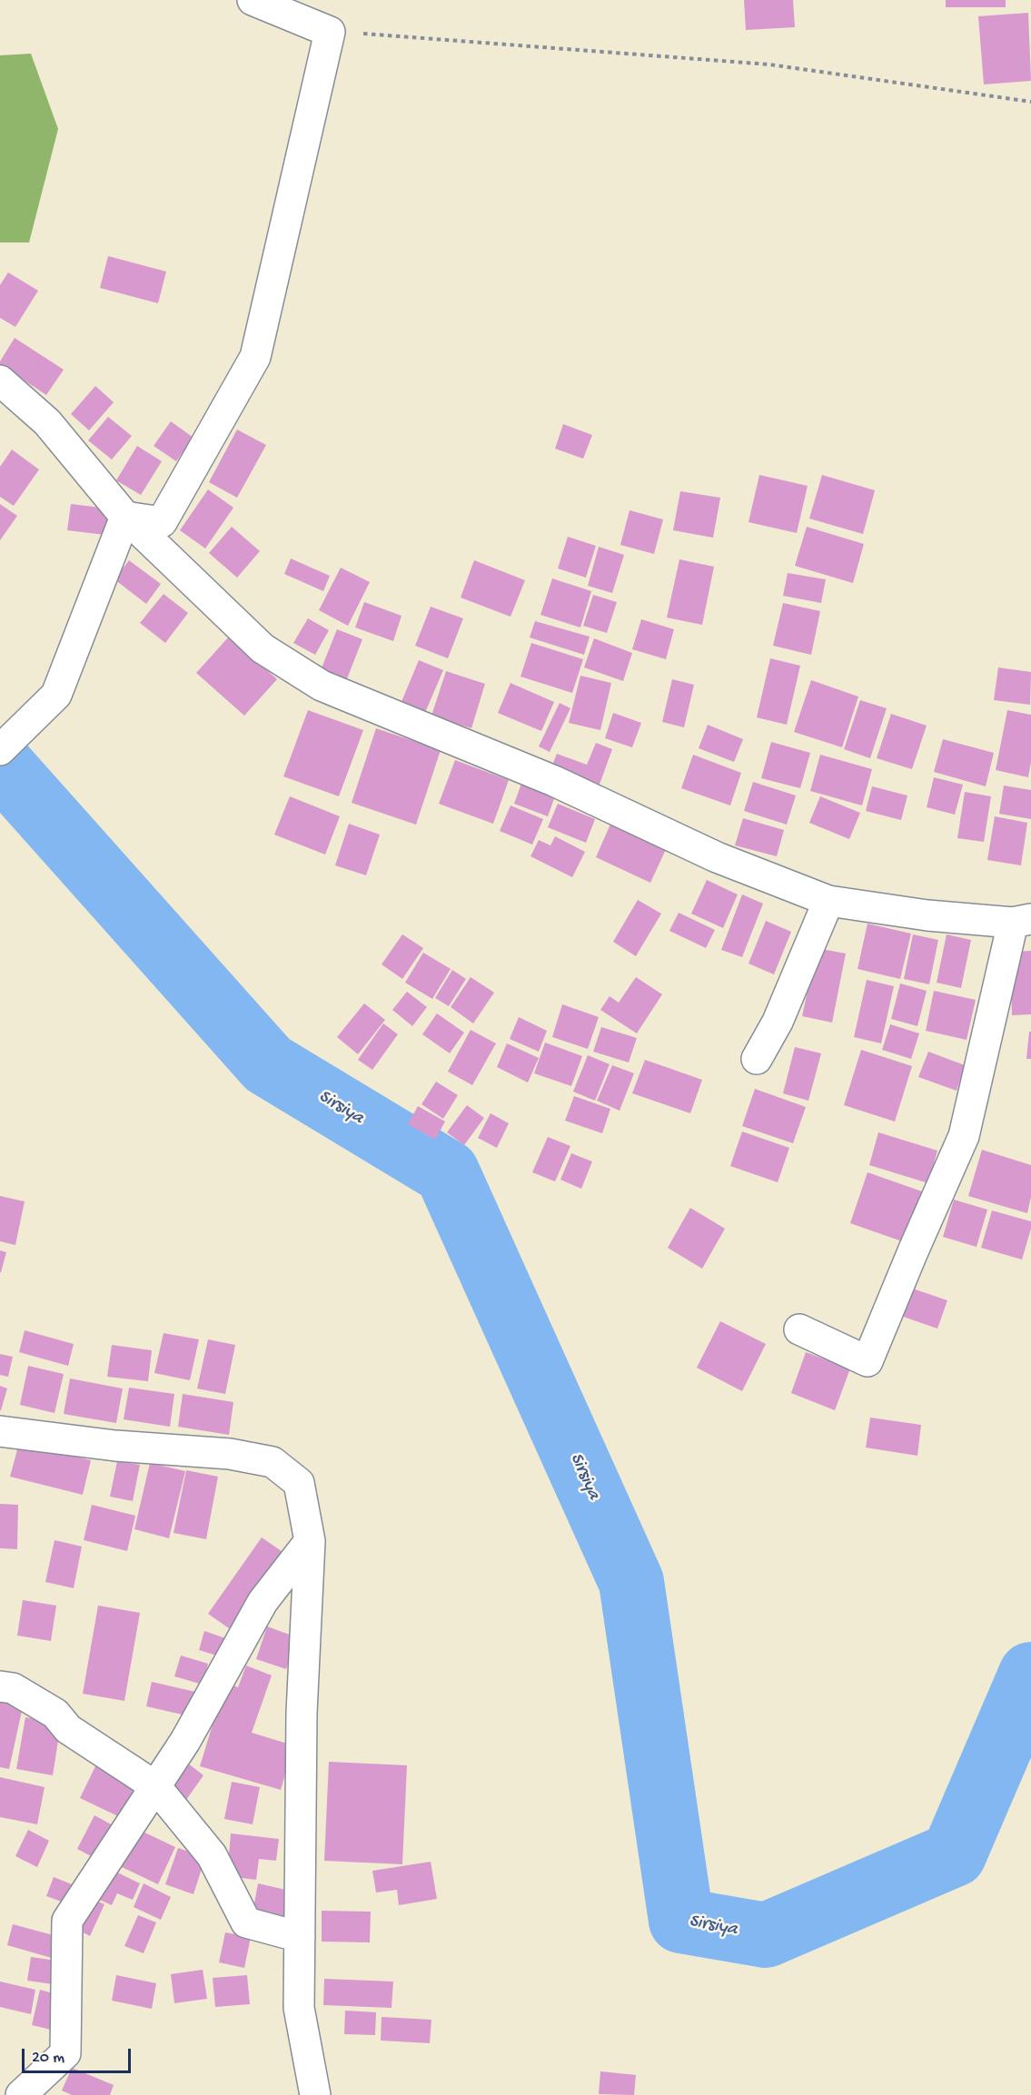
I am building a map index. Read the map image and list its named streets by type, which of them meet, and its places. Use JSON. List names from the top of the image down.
{
  "water": ["Sirsiya"],
  "scale_bar": "20 m"
}
